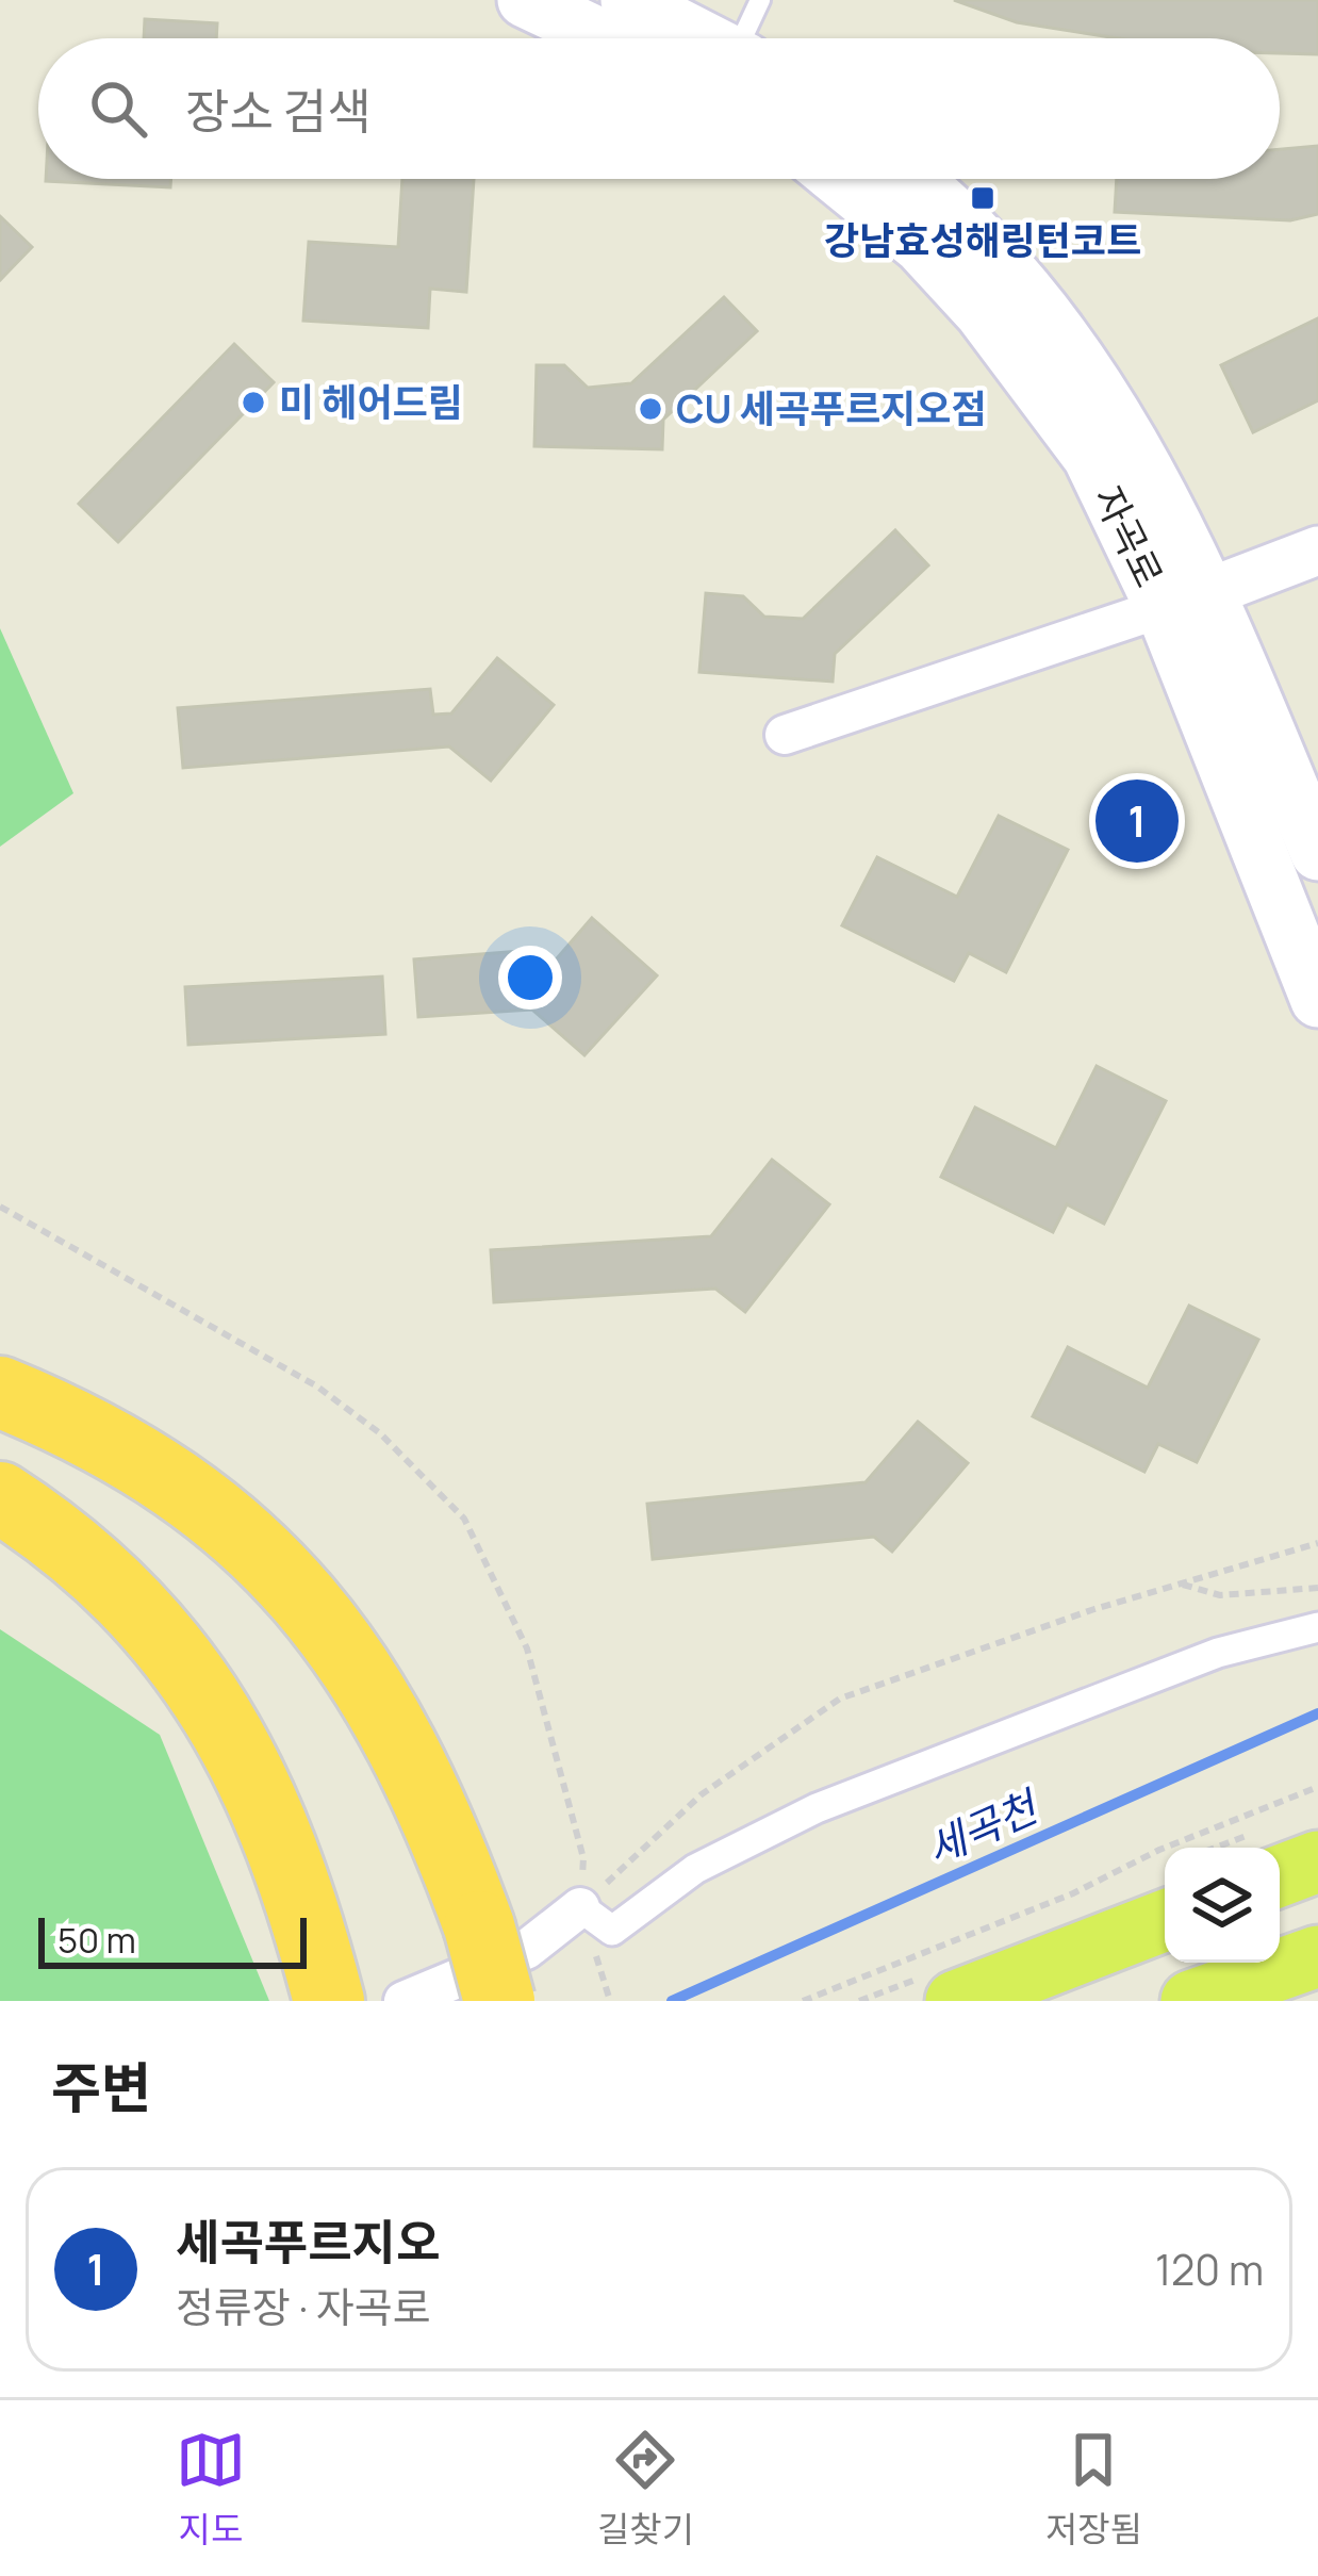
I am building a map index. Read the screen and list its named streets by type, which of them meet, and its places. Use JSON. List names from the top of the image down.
{
  "streets": {
    "main road": ["자곡로"]
  },
  "water": ["세곡천"],
  "places": {
    "transit": ["강남효성해링턴코트"],
    "other": ["미 헤어드림", "CU 세곡푸르지오점"]
  },
  "scale_bar": "50 m",
  "page": {
    "search": "장소 검색",
    "pins": "1",
    "scale": "50 m",
    "heading": "주변",
    "list": [
      {
        "mark": "1",
        "name": "세곡푸르지오",
        "note": "정류장 · 자곡로",
        "value": "120 m"
      }
    ],
    "nav": ["지도", "길찾기", "저장됨"]
  }
}
